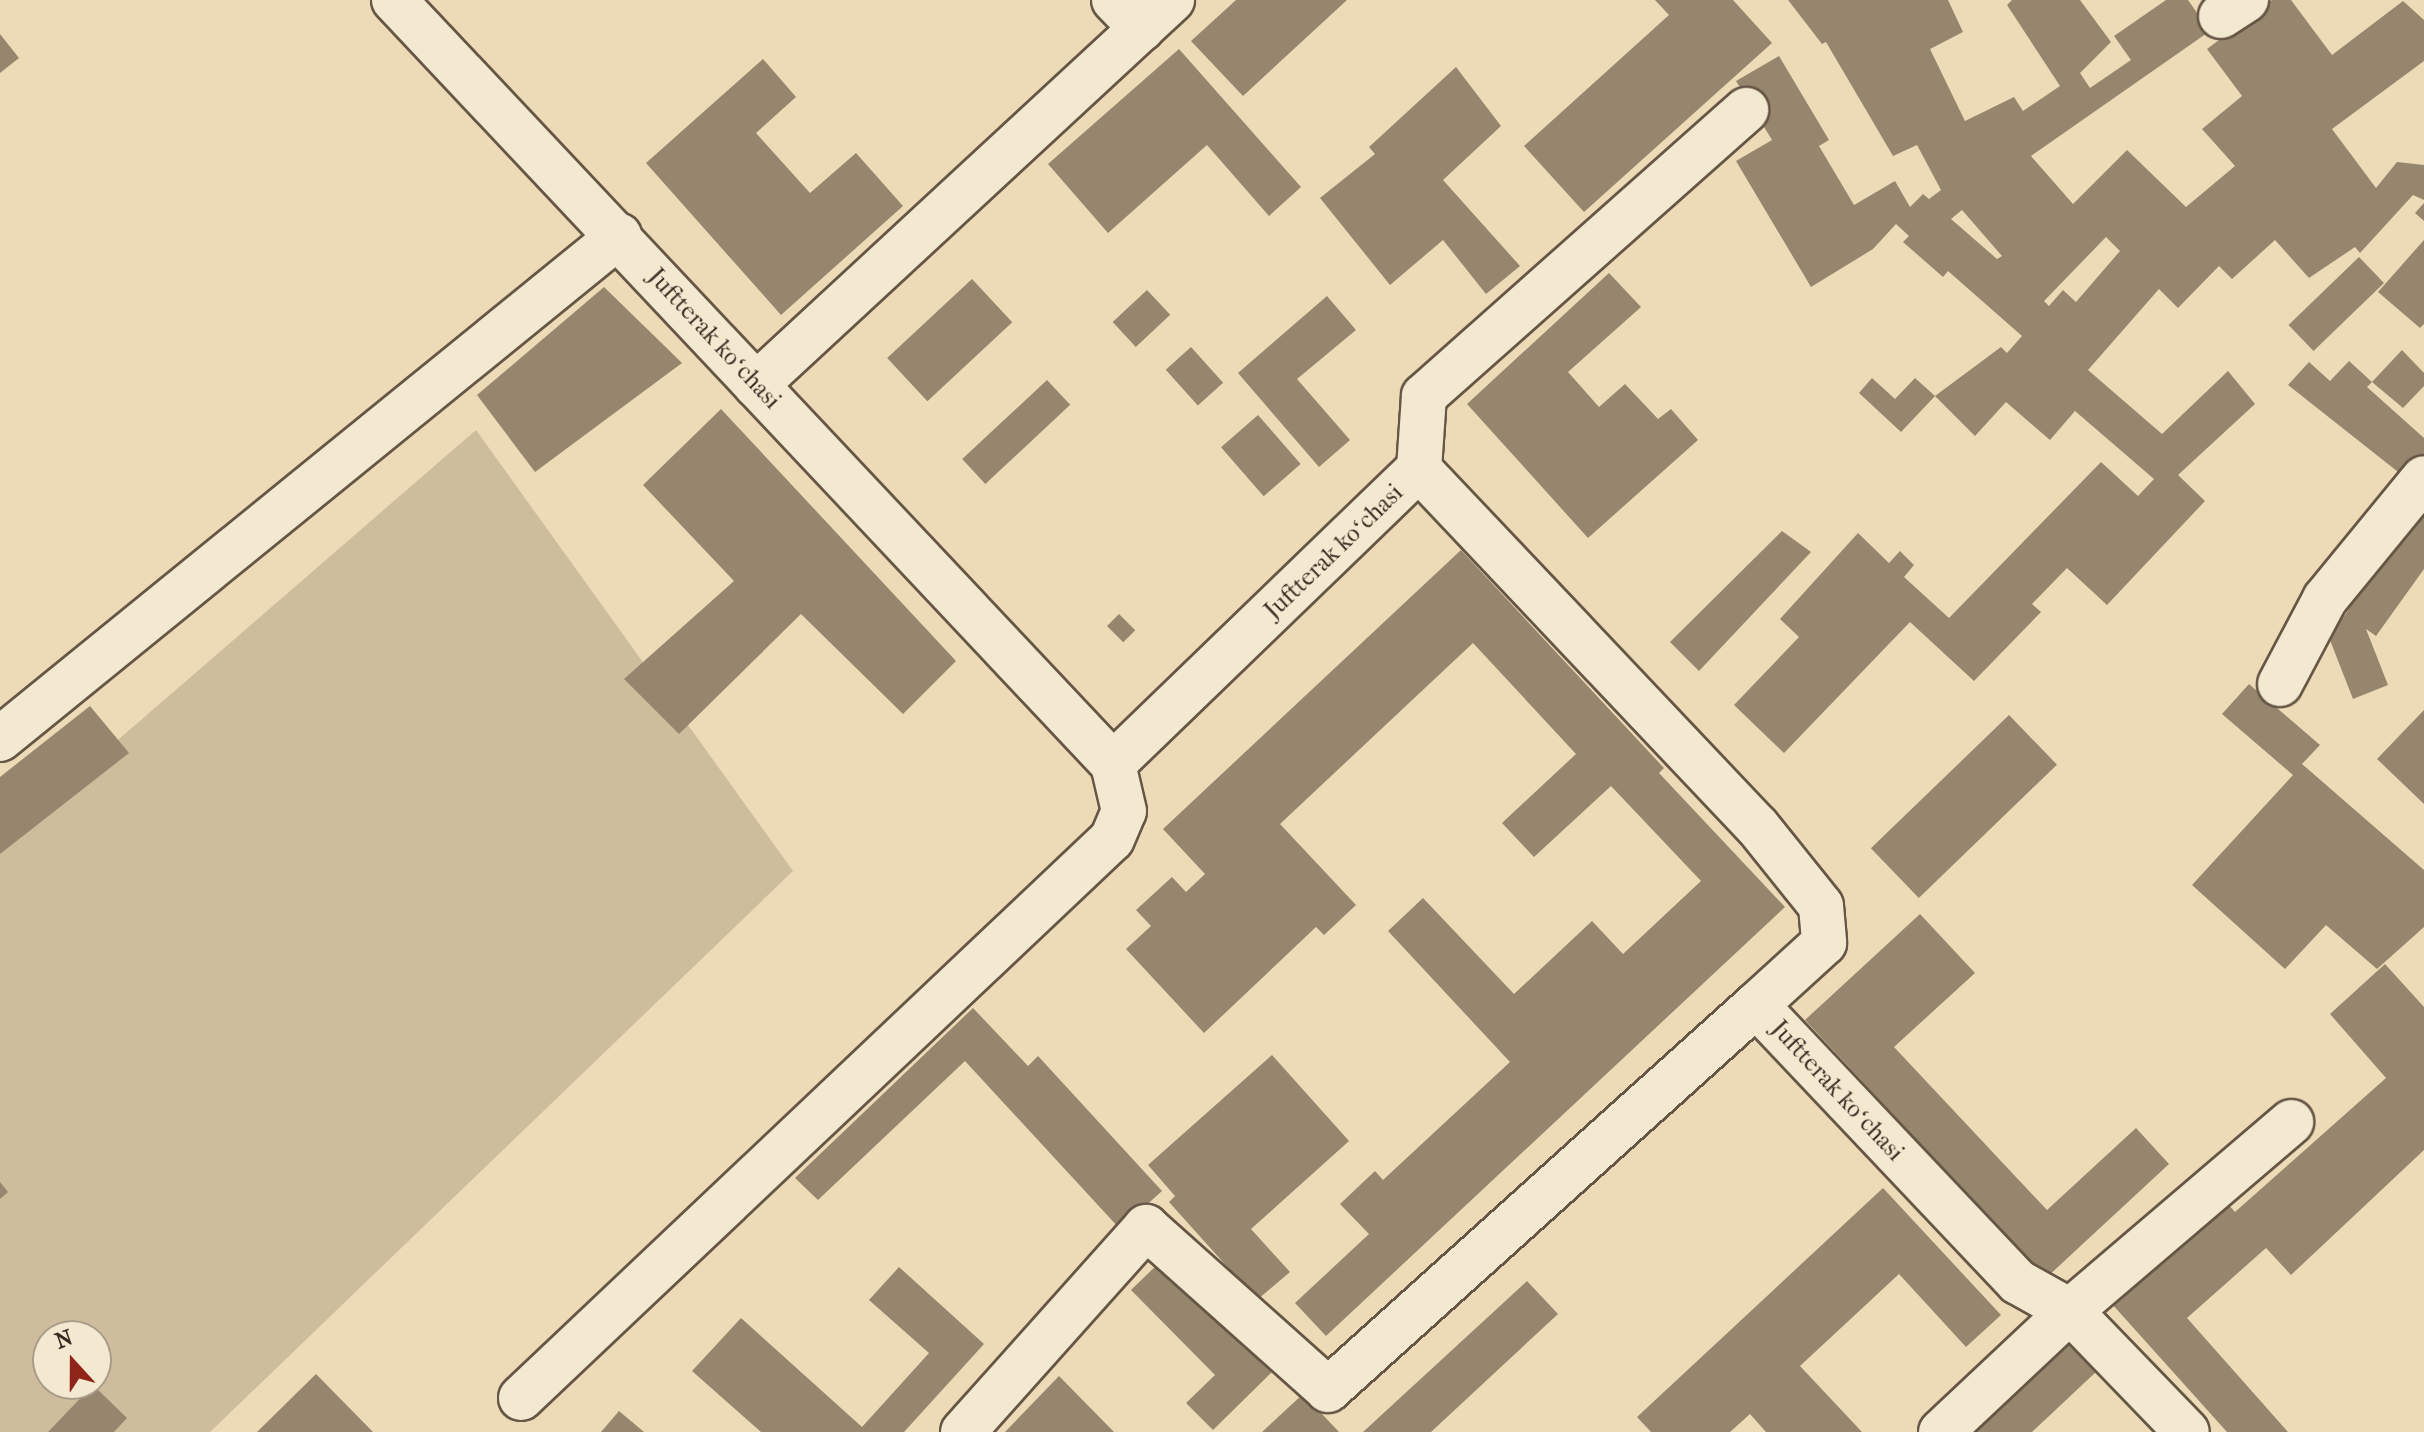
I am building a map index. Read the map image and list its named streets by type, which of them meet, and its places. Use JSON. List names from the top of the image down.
{
  "streets": {
    "street": ["Juftterak koʻchasi"]
  },
  "north": "top"
}
